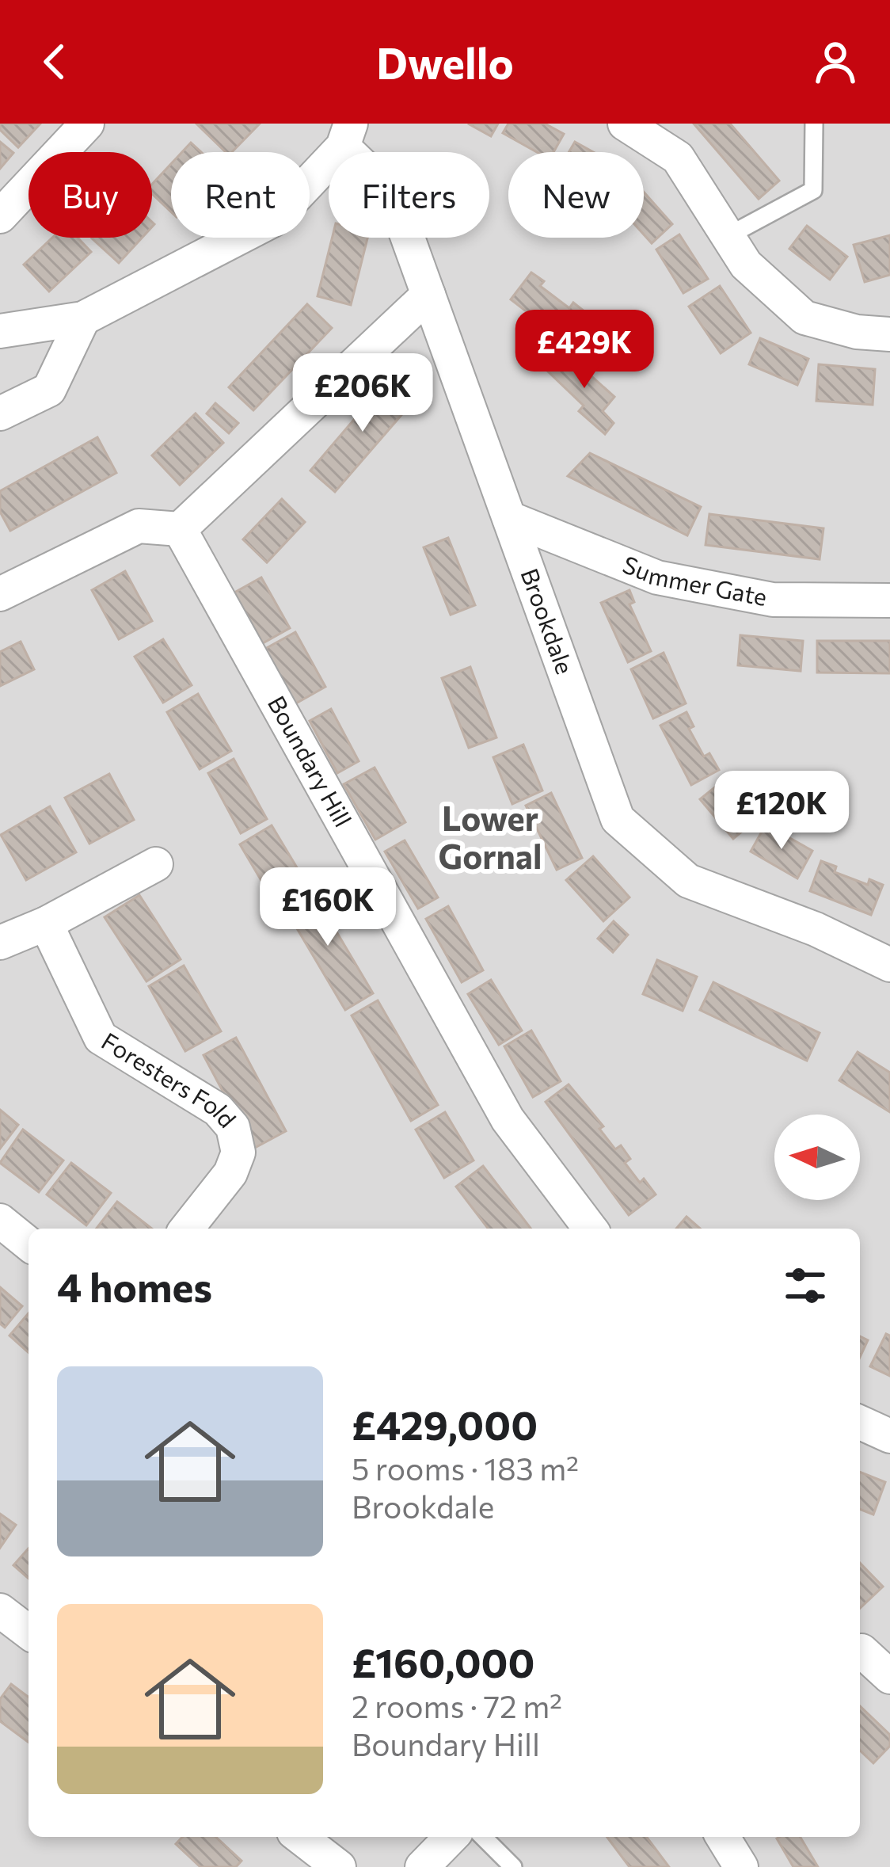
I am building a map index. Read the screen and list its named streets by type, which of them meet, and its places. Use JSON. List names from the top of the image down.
{
  "streets": {
    "street": [
      "Summer Gate",
      "Brookdale",
      "Boundary Hill",
      "Foresters Fold"
    ]
  },
  "crossings": [
    ["Summer Gate", "Brookdale"]
  ],
  "districts": ["Lower Gornal"],
  "north": "left",
  "page": {
    "header": "Dwello",
    "chip": [
      "Buy",
      "Rent",
      "Filters",
      "New"
    ],
    "price": [
      "£429K",
      "£206K",
      "£120K",
      "£160K"
    ],
    "heading": "4 homes",
    "list": [
      {
        "name": "£429,000",
        "note": "5 rooms · 183 m² · Brookdale"
      },
      {
        "name": "£160,000",
        "note": "2 rooms · 72 m² · Boundary Hill"
      }
    ]
  }
}
